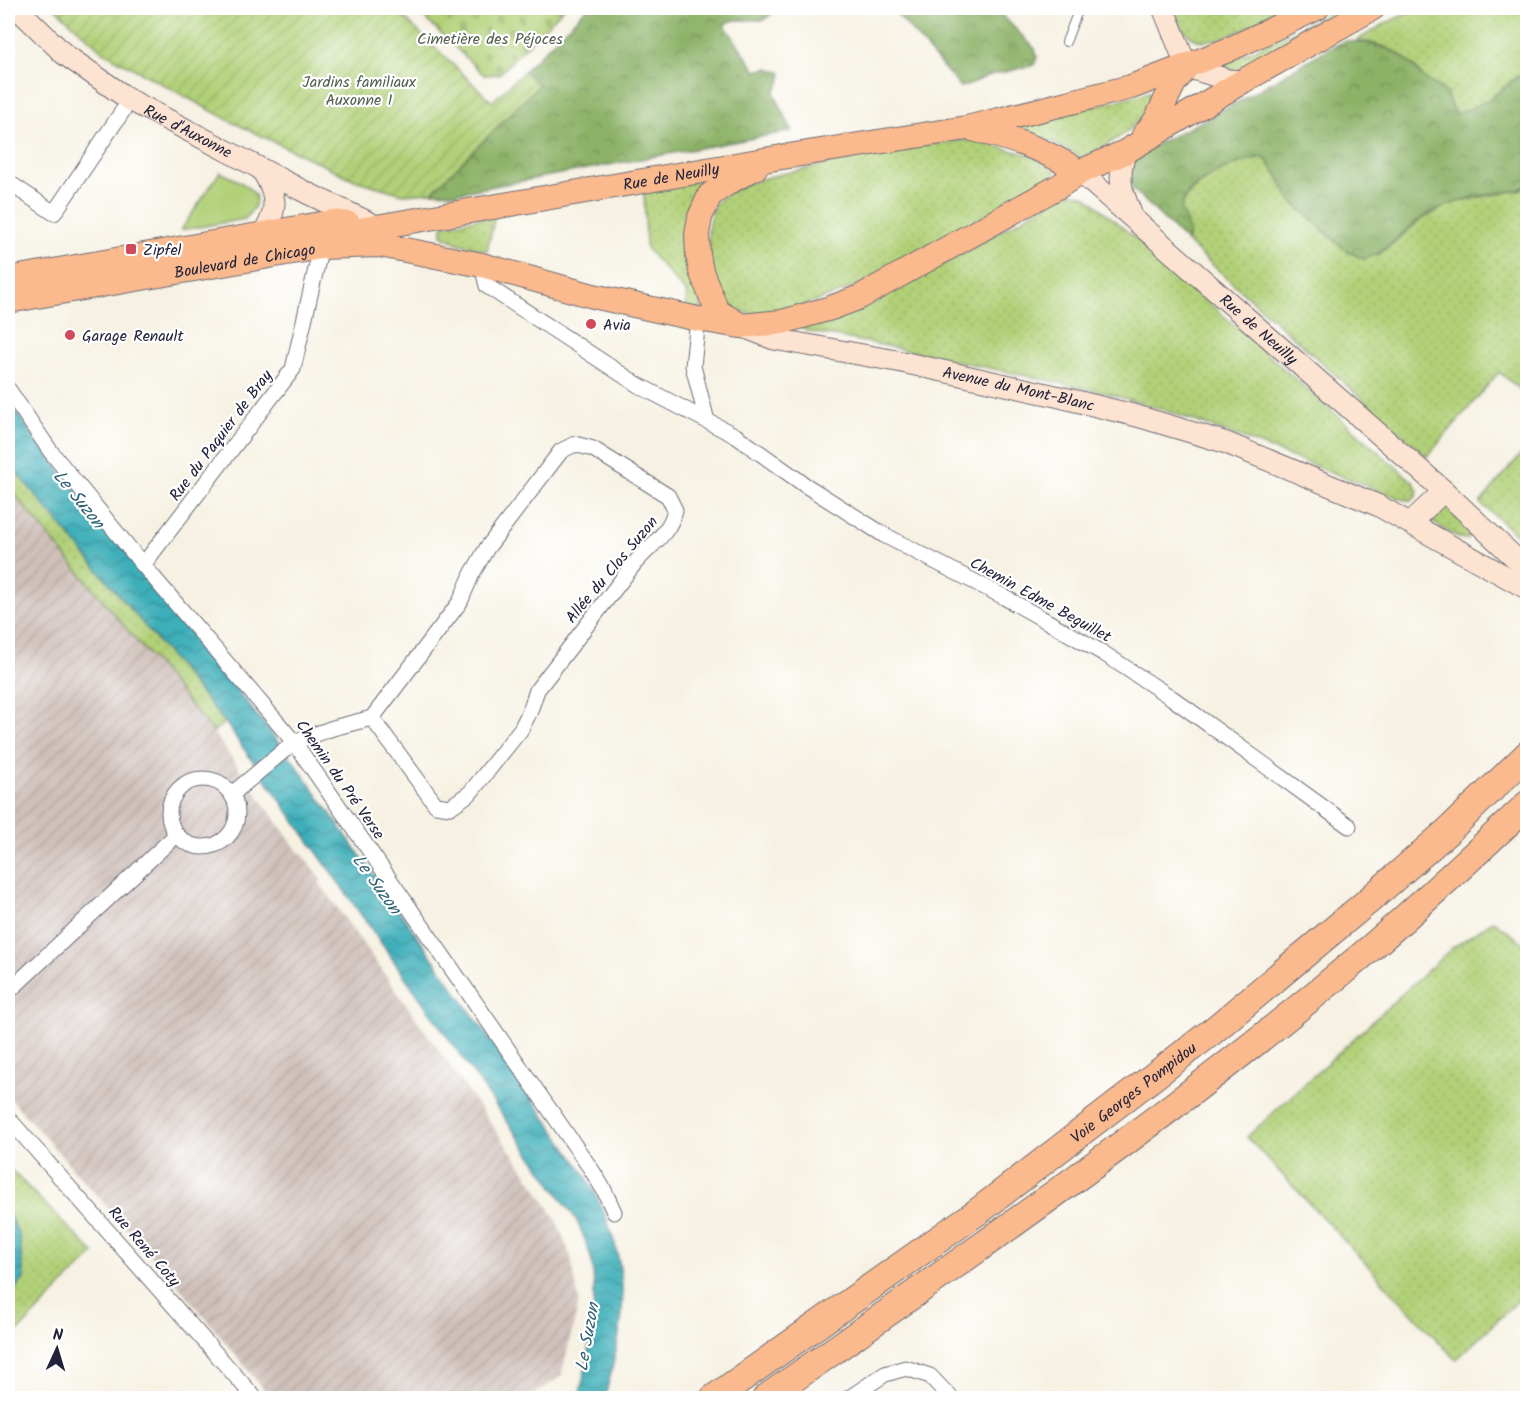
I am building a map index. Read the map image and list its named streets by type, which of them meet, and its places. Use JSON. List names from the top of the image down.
{
  "streets": {
    "highway": ["Voie Georges Pompidou"],
    "main road": [
      "Rue d'Auxonne",
      "Rue de Neuilly",
      "Boulevard de Chicago",
      "Avenue du Mont-Blanc"
    ],
    "street": [
      "Rue du Paquier de Bray",
      "Allée du Clos Suzon",
      "Chemin Edme Beguillet",
      "Chemin du Pré Verse",
      "Rue René Coty"
    ]
  },
  "crossings": [
    ["Rue d'Auxonne", "Rue de Neuilly"],
    ["Rue d'Auxonne", "Boulevard de Chicago"],
    ["Rue de Neuilly", "Boulevard de Chicago"],
    ["Boulevard de Chicago", "Avenue du Mont-Blanc"],
    ["Boulevard de Chicago", "Rue du Paquier de Bray"],
    ["Boulevard de Chicago", "Chemin Edme Beguillet"],
    ["Avenue du Mont-Blanc", "Chemin Edme Beguillet"],
    ["Rue du Paquier de Bray", "Chemin du Pré Verse"]
  ],
  "water": ["Le Suzon"],
  "parks": ["Cimetière des Péjoces", "Jardins familiaux Auxonne 1"],
  "places": {
    "transit": ["Zipfel"],
    "other": ["Avia", "Garage Renault"]
  },
  "north": "top"
}
